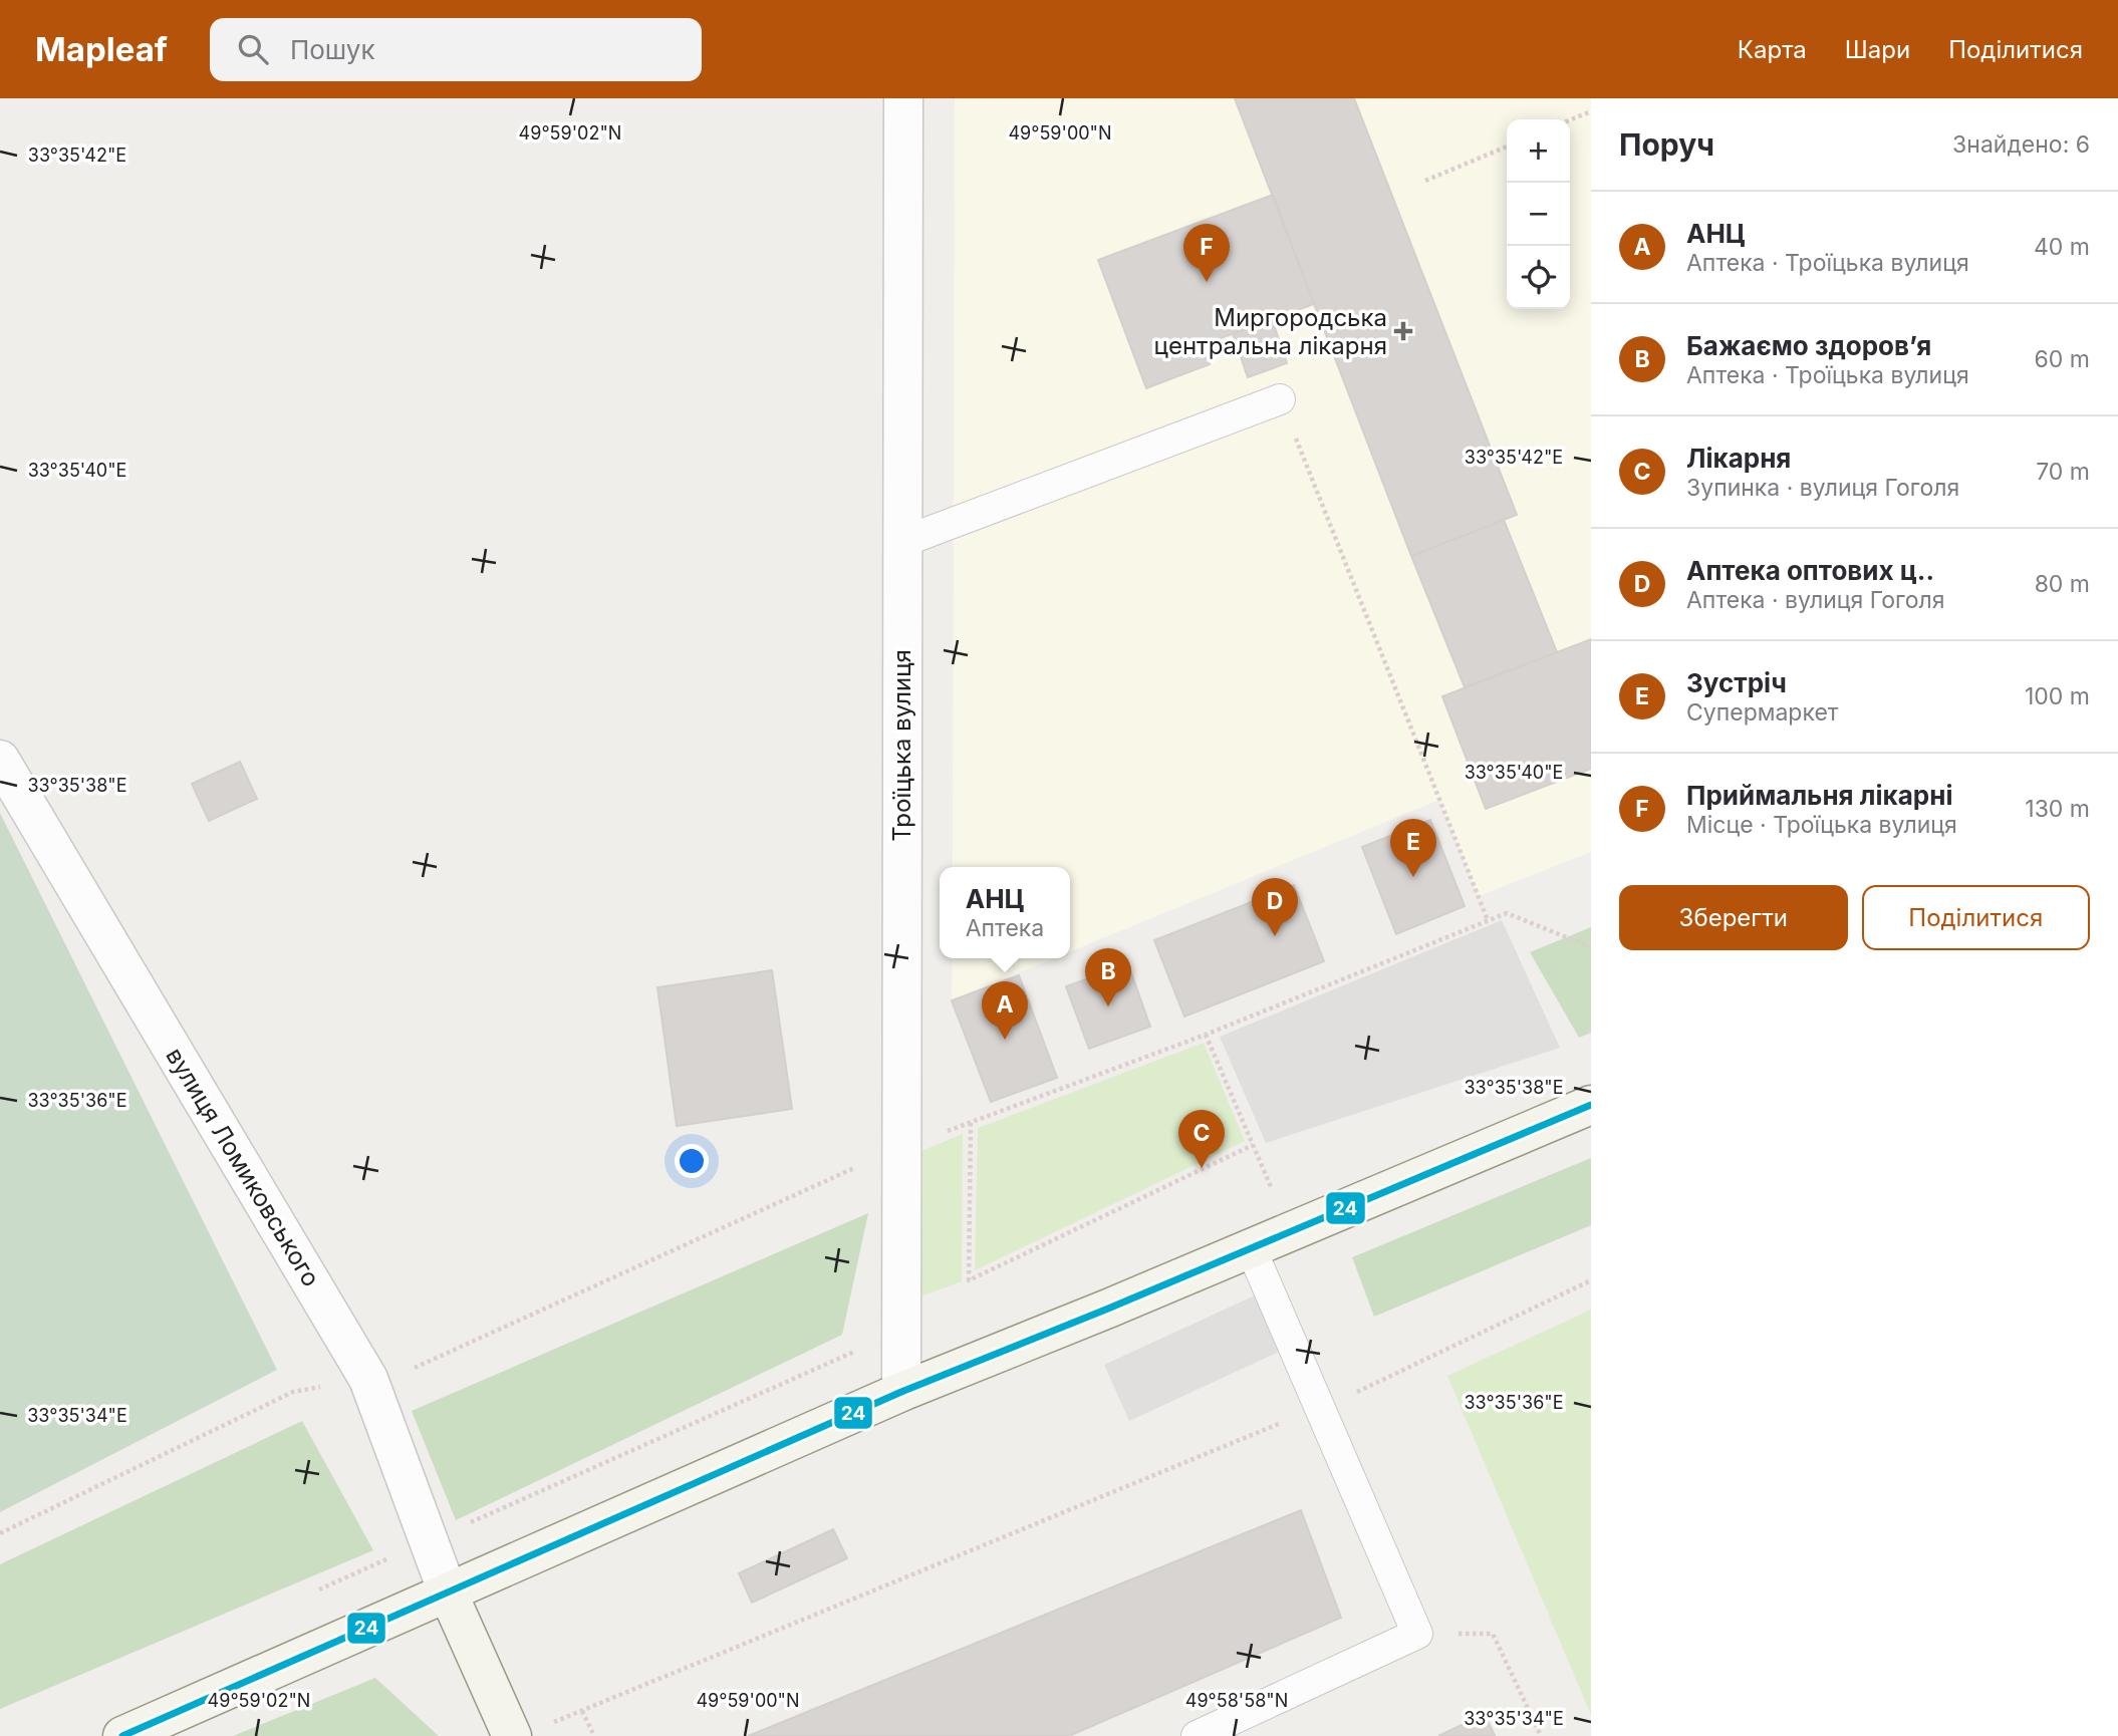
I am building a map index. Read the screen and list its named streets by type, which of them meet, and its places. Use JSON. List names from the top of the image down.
{
  "streets": {
    "street": ["Троїцька вулиця", "вулиця Ломиковського"]
  },
  "places": {
    "health": ["Миргородська центральна лікарня"]
  },
  "lines": ["transit line 24"],
  "page": {
    "header": "Mapleaf",
    "search": "Пошук",
    "nav": ["Карта", "Шари", "Поділитися"],
    "heading": ["Поруч", "Знайдено: 6"],
    "map_buttons": ["+", "−"],
    "list": [
      {
        "mark": "A",
        "name": "АНЦ",
        "note": "Аптека · Троїцька вулиця",
        "value": "40 m"
      },
      {
        "mark": "B",
        "name": "Бажаємо здоровʼя",
        "note": "Аптека · Троїцька вулиця",
        "value": "60 m"
      },
      {
        "mark": "C",
        "name": "Лікарня",
        "note": "Зупинка · вулиця Гоголя",
        "value": "70 m"
      },
      {
        "mark": "D",
        "name": "Аптека оптових ц‥",
        "note": "Аптека · вулиця Гоголя",
        "value": "80 m"
      },
      {
        "mark": "E",
        "name": "Зустріч",
        "note": "Супермаркет",
        "value": "100 m"
      },
      {
        "mark": "F",
        "name": "Приймальня лікарні",
        "note": "Місце · Троїцька вулиця",
        "value": "130 m"
      }
    ],
    "pins": [
      "F",
      "E",
      "D",
      "B",
      "A",
      "C"
    ],
    "buttons": ["Зберегти", "Поділитися"],
    "popup": ["АНЦ", "Аптека"]
  },
  "coordinates": [
    "49°59'02\"N",
    "49°59'00\"N",
    "33°35'42\"E",
    "33°35'40\"E",
    "33°35'38\"E",
    "33°35'36\"E",
    "33°35'34\"E",
    "49°58'58\"N"
  ]
}
